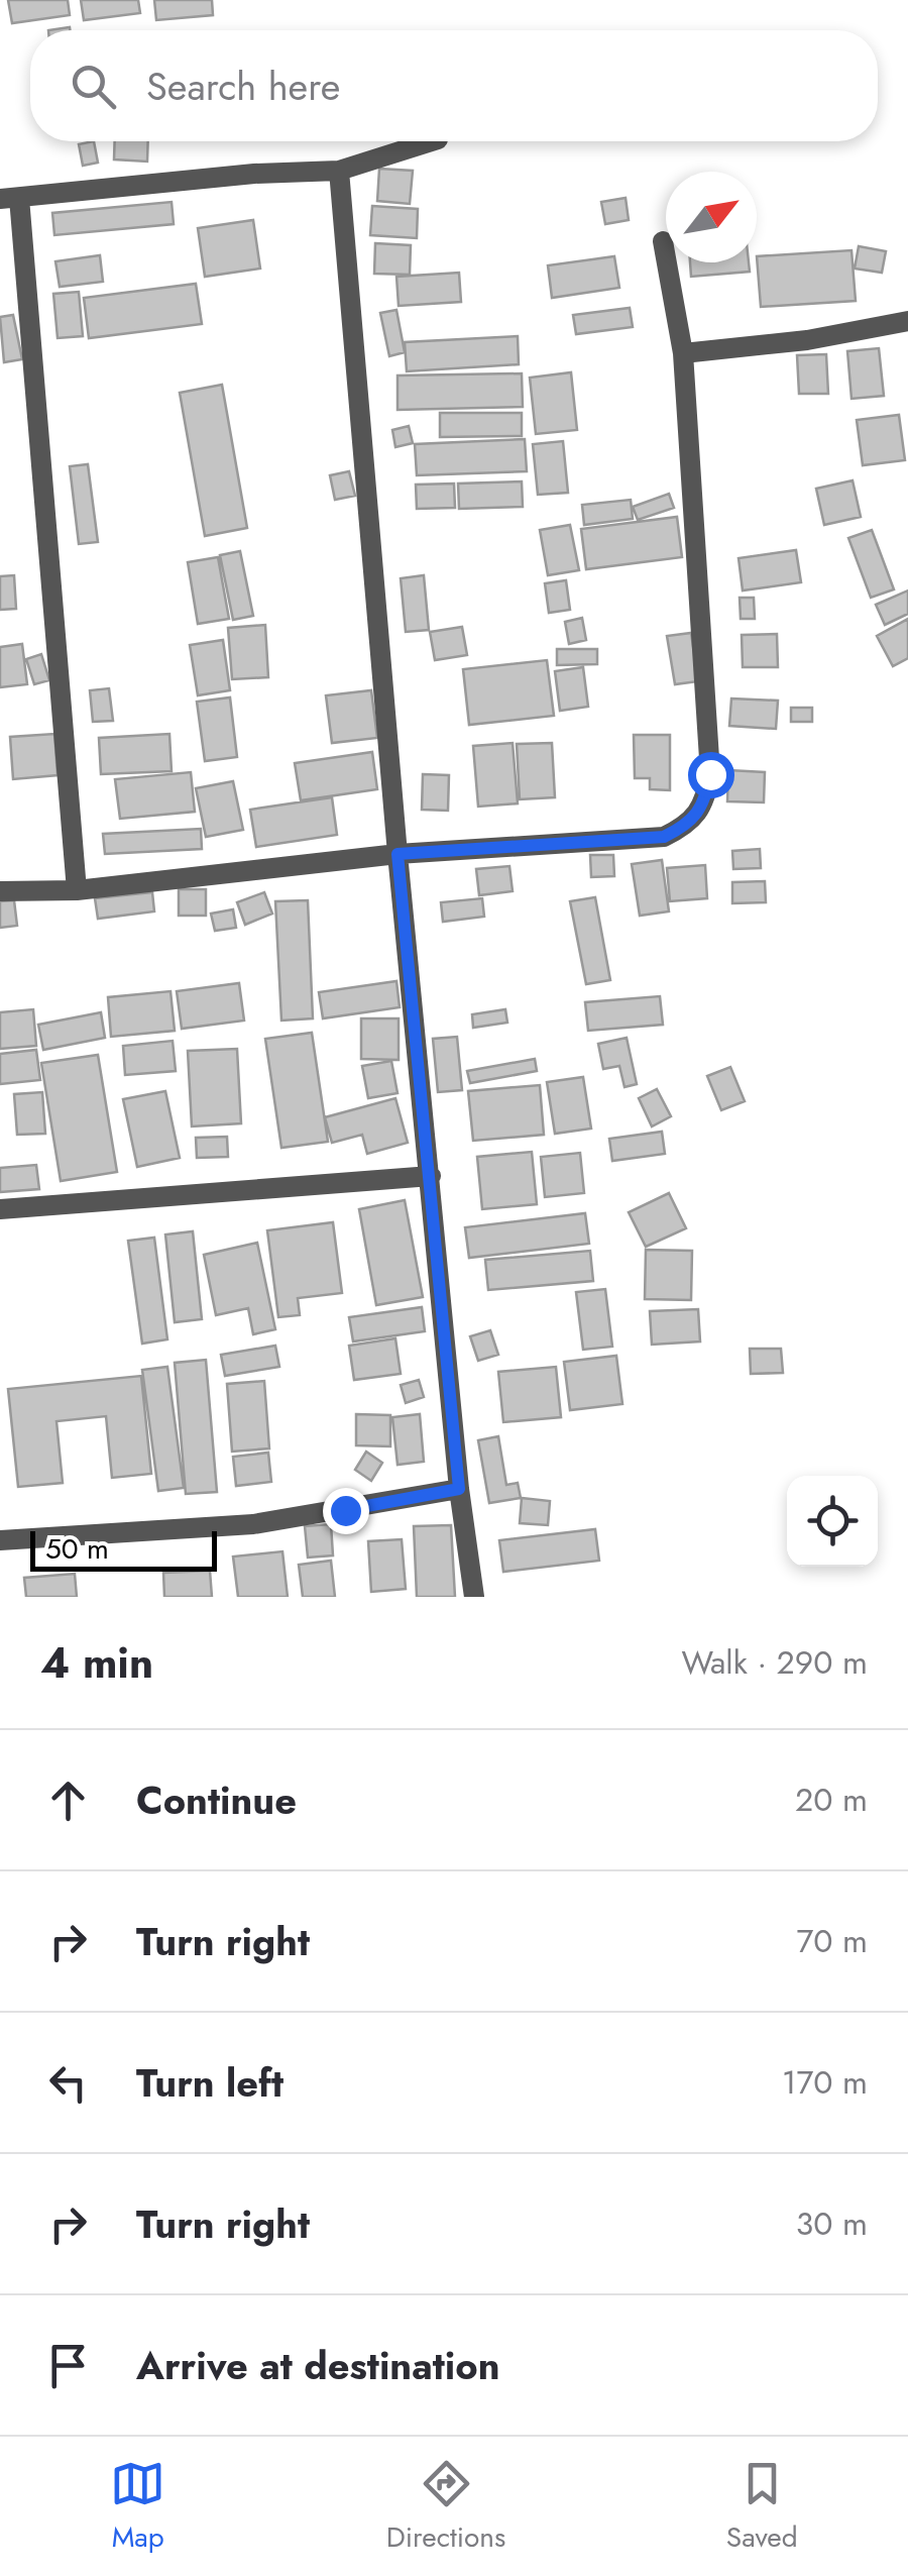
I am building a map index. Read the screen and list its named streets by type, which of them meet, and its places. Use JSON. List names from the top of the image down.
{
  "scale_bar": "50 m",
  "north": "top right",
  "page": {
    "search": "Search here",
    "scale": "50 m",
    "heading": ["4 min", "Walk · 290 m"],
    "list": [
      ["Continue", "20 m"],
      ["Turn right", "70 m"],
      ["Turn left", "170 m"],
      ["Turn right", "30 m"],
      "Arrive at destination"
    ],
    "nav": ["Map", "Directions", "Saved"]
  }
}
